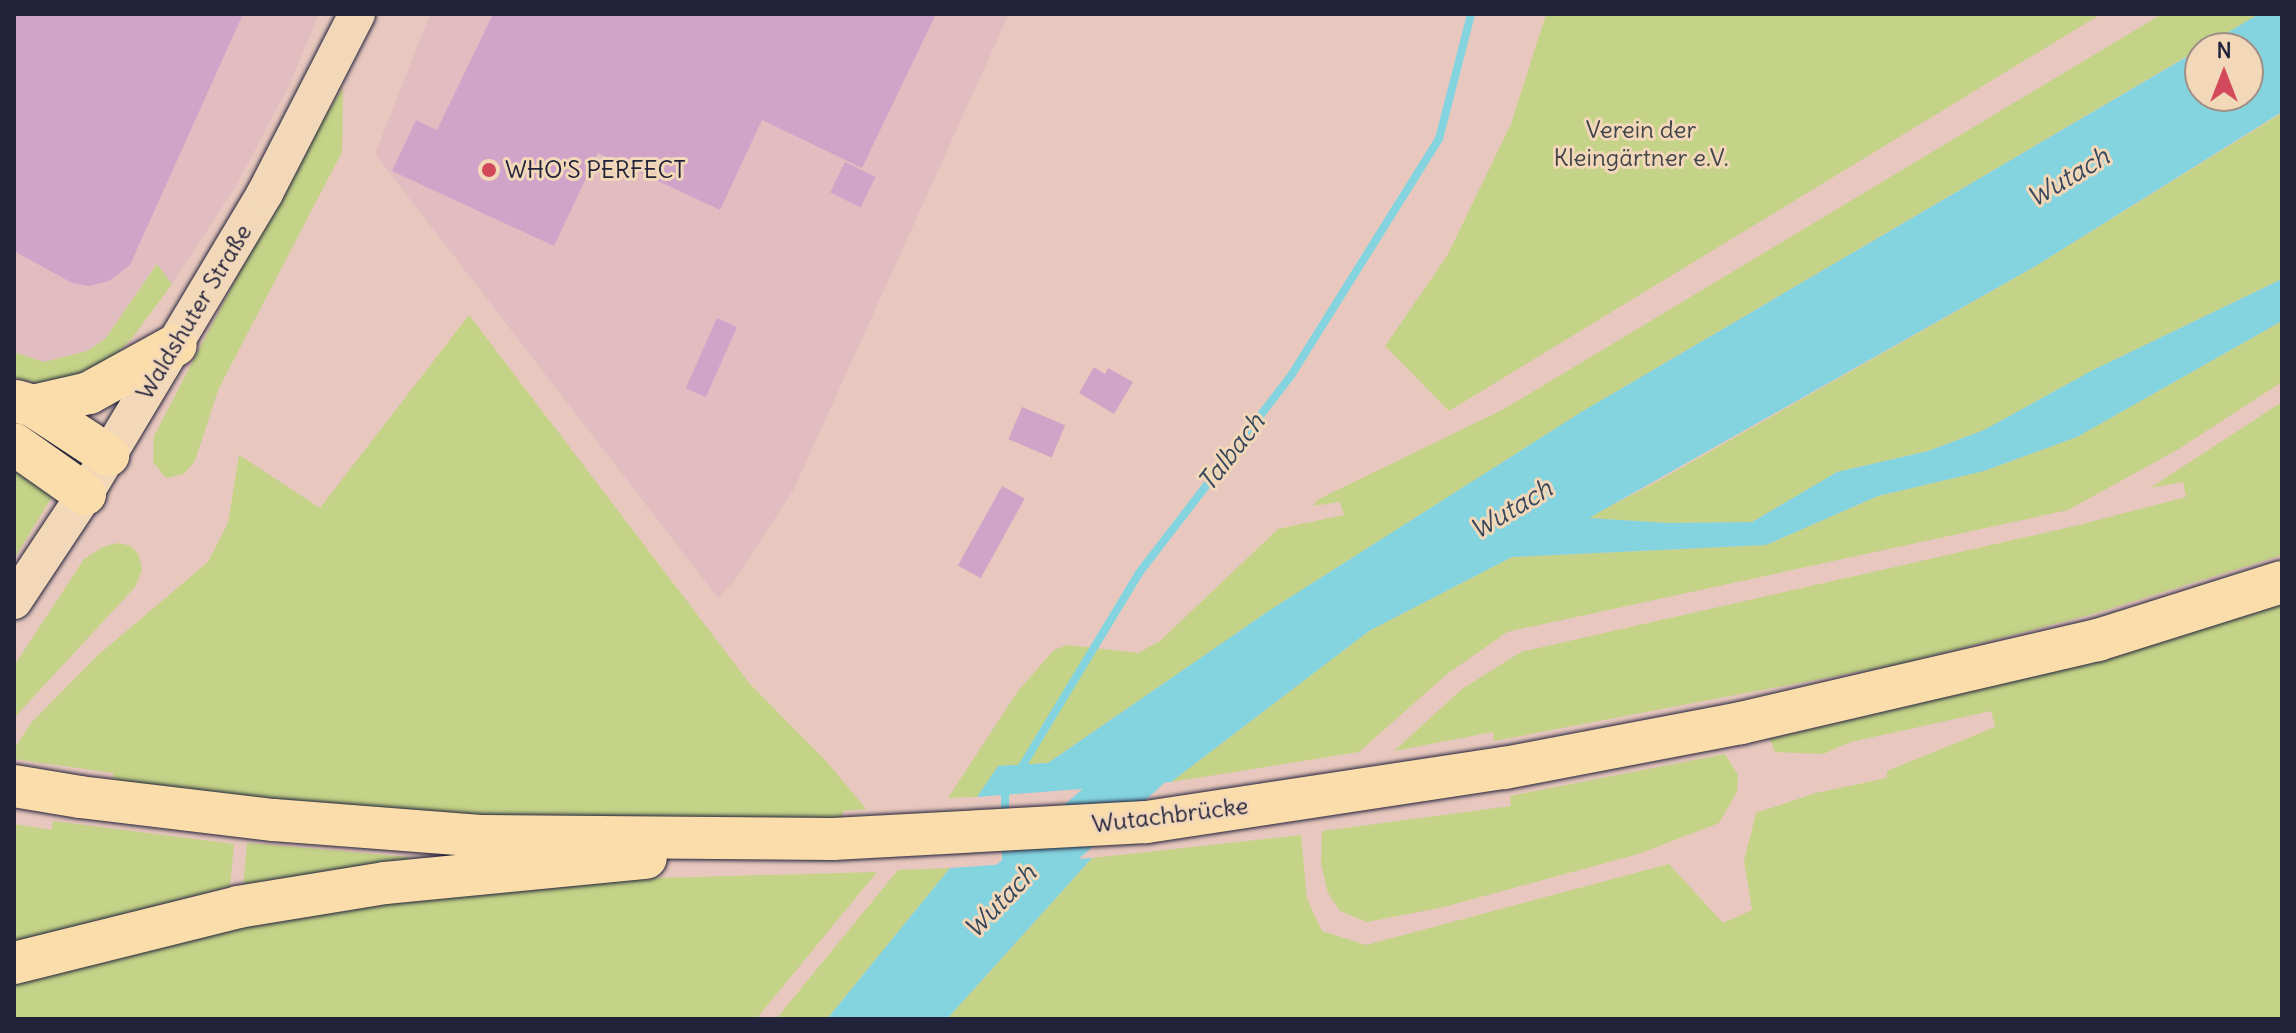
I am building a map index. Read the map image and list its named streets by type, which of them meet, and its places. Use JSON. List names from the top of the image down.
{
  "streets": {
    "highway": ["Wutachbrücke"],
    "main road": ["Waldshuter Straße"]
  },
  "water": ["Wutach", "Talbach"],
  "parks": ["Verein der Kleingärtner e.V."],
  "places": ["WHO'S PERFECT"],
  "north": "top"
}
